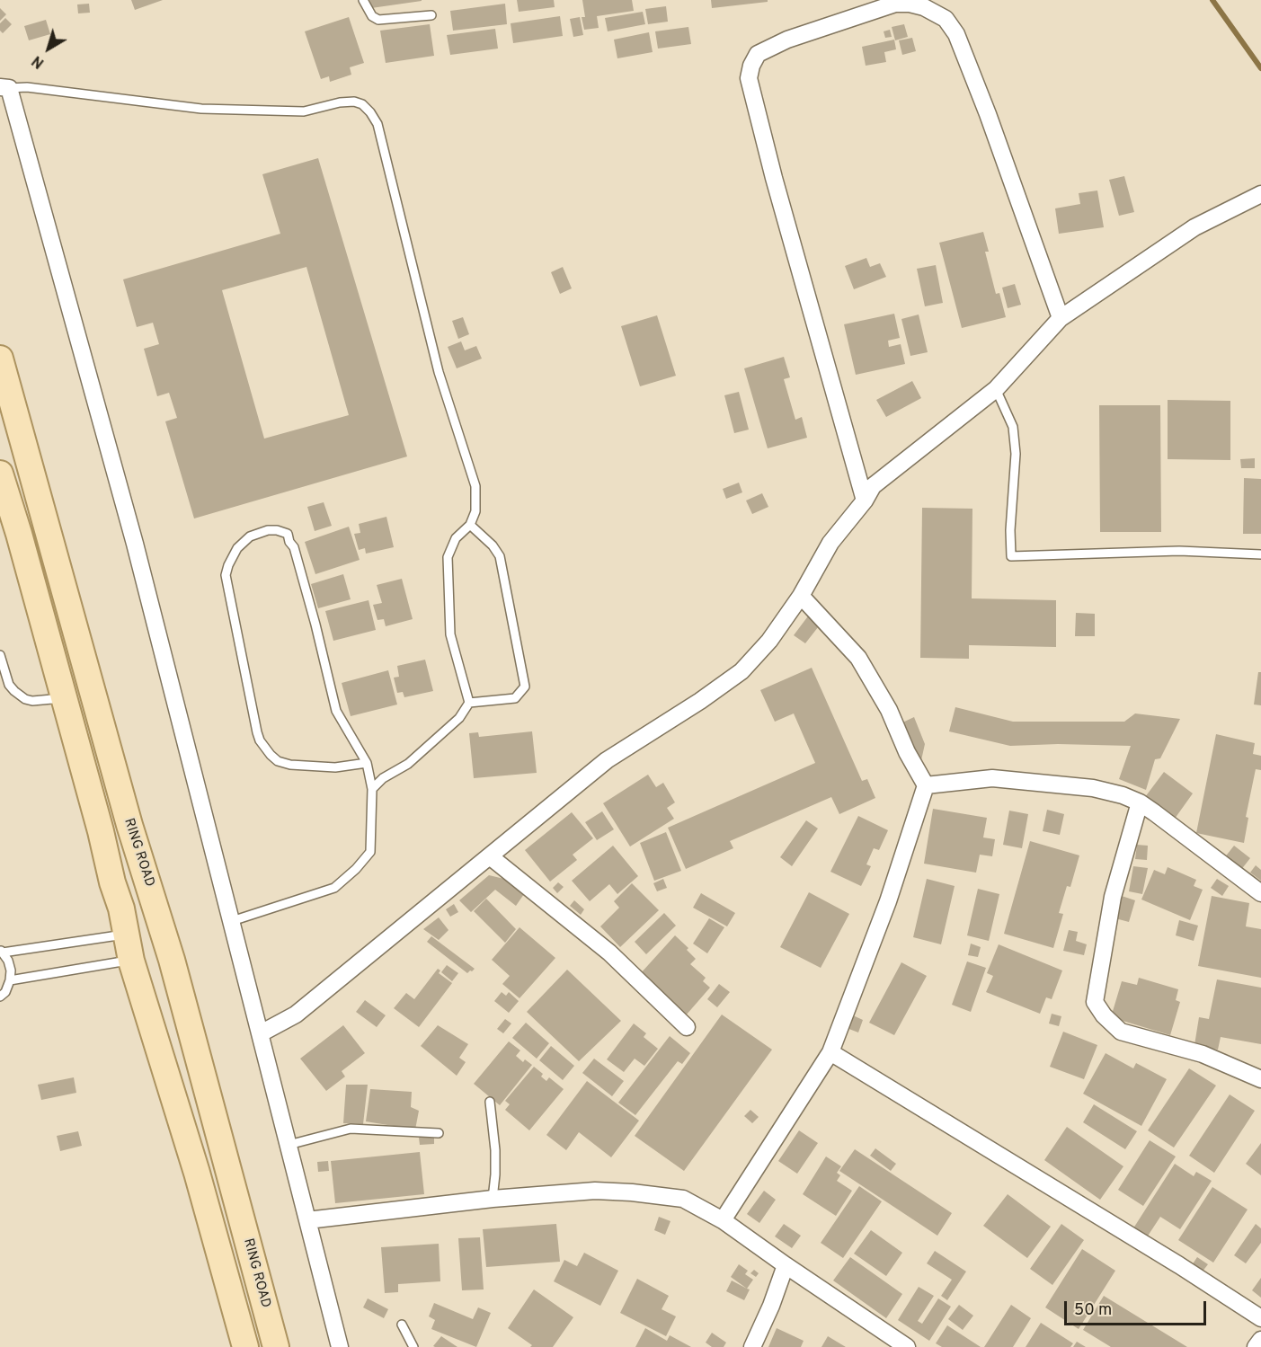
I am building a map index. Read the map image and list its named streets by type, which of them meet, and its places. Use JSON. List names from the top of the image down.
{
  "streets": {
    "main road": ["RING ROAD"]
  },
  "scale_bar": "50 m",
  "north": "bottom left"
}
